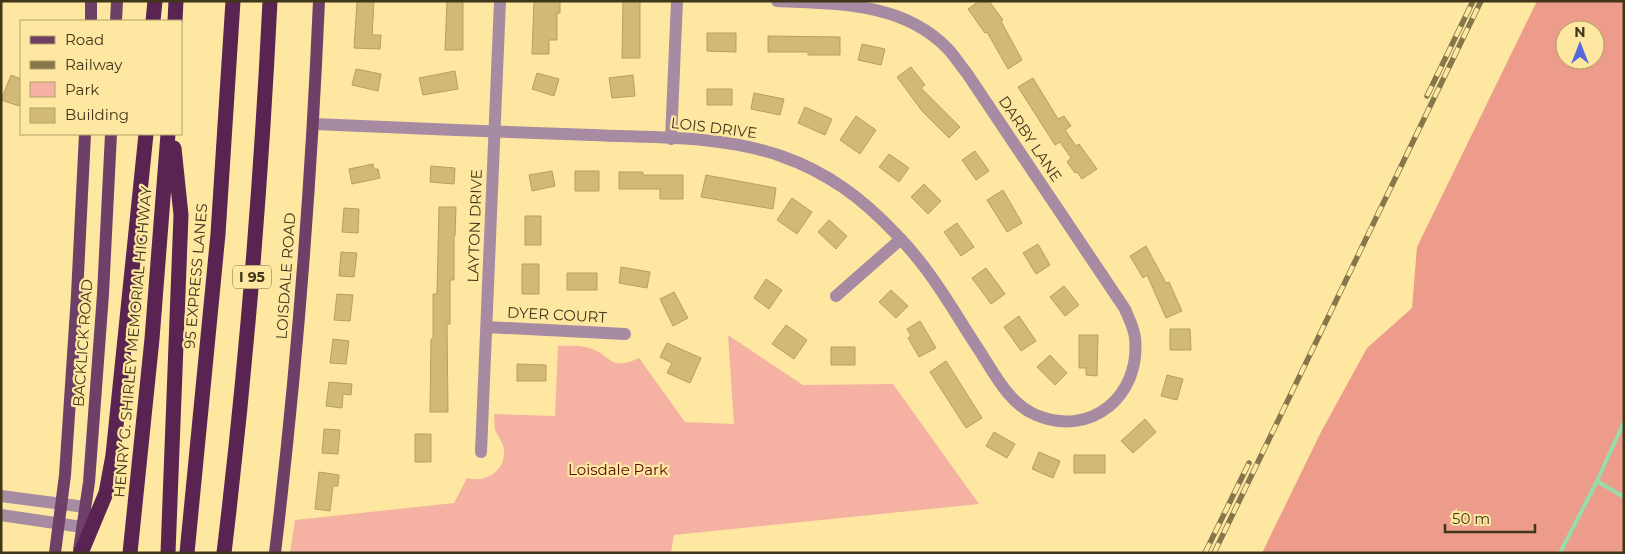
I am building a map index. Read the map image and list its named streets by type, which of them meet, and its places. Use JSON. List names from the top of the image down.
{
  "streets": {
    "highway": ["95 EXPRESS LANES", "I 95", "HENRY G. SHIRLEY MEMORIAL HIGHWAY"],
    "main road": ["LOISDALE ROAD", "BACKLICK ROAD"],
    "street": [
      "LOIS DRIVE",
      "DARBY LANE",
      "LAYTON DRIVE",
      "DYER COURT"
    ]
  },
  "crossings": [
    ["LOIS DRIVE", "DARBY LANE"],
    ["LOIS DRIVE", "LAYTON DRIVE"],
    ["LOIS DRIVE", "LOISDALE ROAD"],
    ["LAYTON DRIVE", "DYER COURT"]
  ],
  "parks": ["Loisdale Park"],
  "legend": [
    "Road",
    "Railway",
    "Park",
    "Building"
  ],
  "scale_bar": "50 m",
  "north": "top"
}
